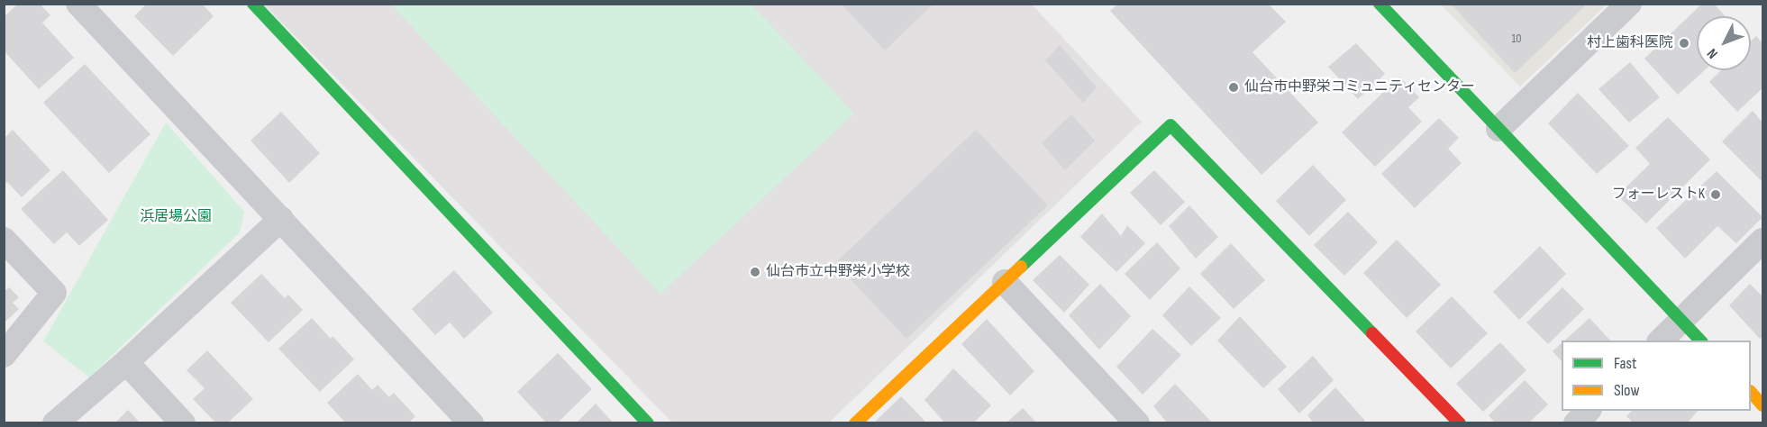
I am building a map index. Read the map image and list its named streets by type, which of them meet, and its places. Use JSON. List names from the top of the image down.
{
  "parks": ["浜居場公園"],
  "places": [
    "村上歯科医院",
    "仙台市中野栄コミュニティセンター",
    "フォーレストK",
    "仙台市立中野栄小学校"
  ],
  "house_numbers": ["10"],
  "legend": ["Fast", "Slow"],
  "north": "bottom left"
}
